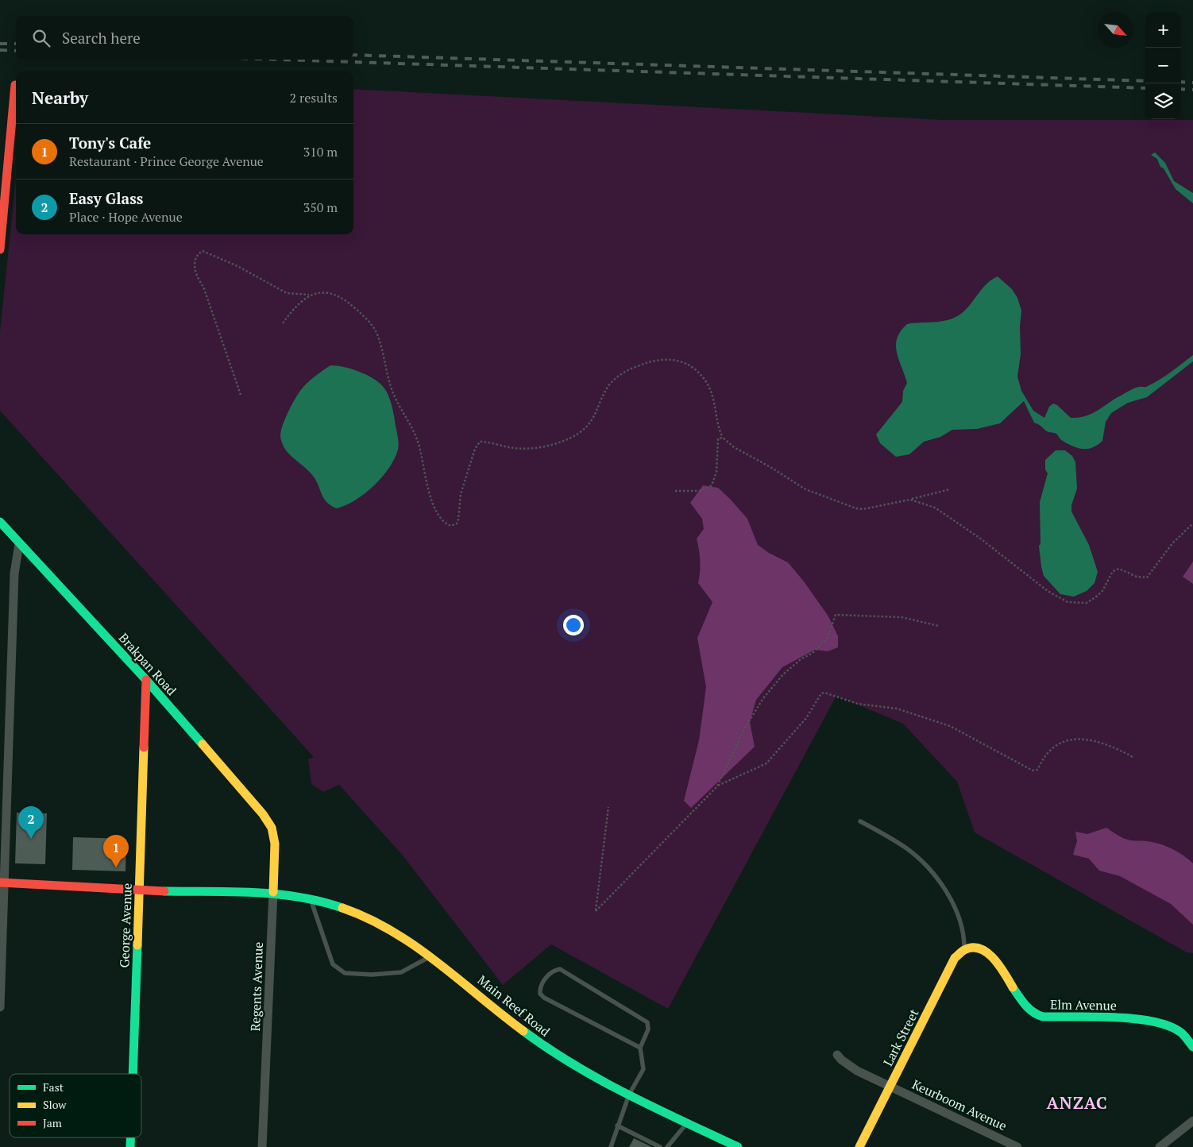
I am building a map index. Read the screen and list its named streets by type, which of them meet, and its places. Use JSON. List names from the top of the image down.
{
  "streets": {
    "street": [
      "Brakpan Road",
      "George Avenue",
      "Regents Avenue",
      "Elm Avenue",
      "Main Reef Road",
      "Lark Street",
      "Keurboom Avenue"
    ]
  },
  "crossings": [
    ["Brakpan Road", "George Avenue"],
    ["Brakpan Road", "Regents Avenue"],
    ["George Avenue", "Main Reef Road"],
    ["Regents Avenue", "Main Reef Road"],
    ["Elm Avenue", "Lark Street"],
    ["Lark Street", "Keurboom Avenue"]
  ],
  "districts": ["ANZAC"],
  "legend": ["Fast", "Slow", "Jam"],
  "north": "bottom right",
  "page": {
    "map_buttons": ["+", "−"],
    "search": "Search here",
    "heading": ["Nearby", "2 results"],
    "list": [
      {
        "mark": "1",
        "name": "Tony's Cafe",
        "note": "Restaurant · Prince George Avenue",
        "value": "310 m"
      },
      {
        "mark": "2",
        "name": "Easy Glass",
        "note": "Place · Hope Avenue",
        "value": "350 m"
      }
    ],
    "pins": ["2", "1"]
  }
}
